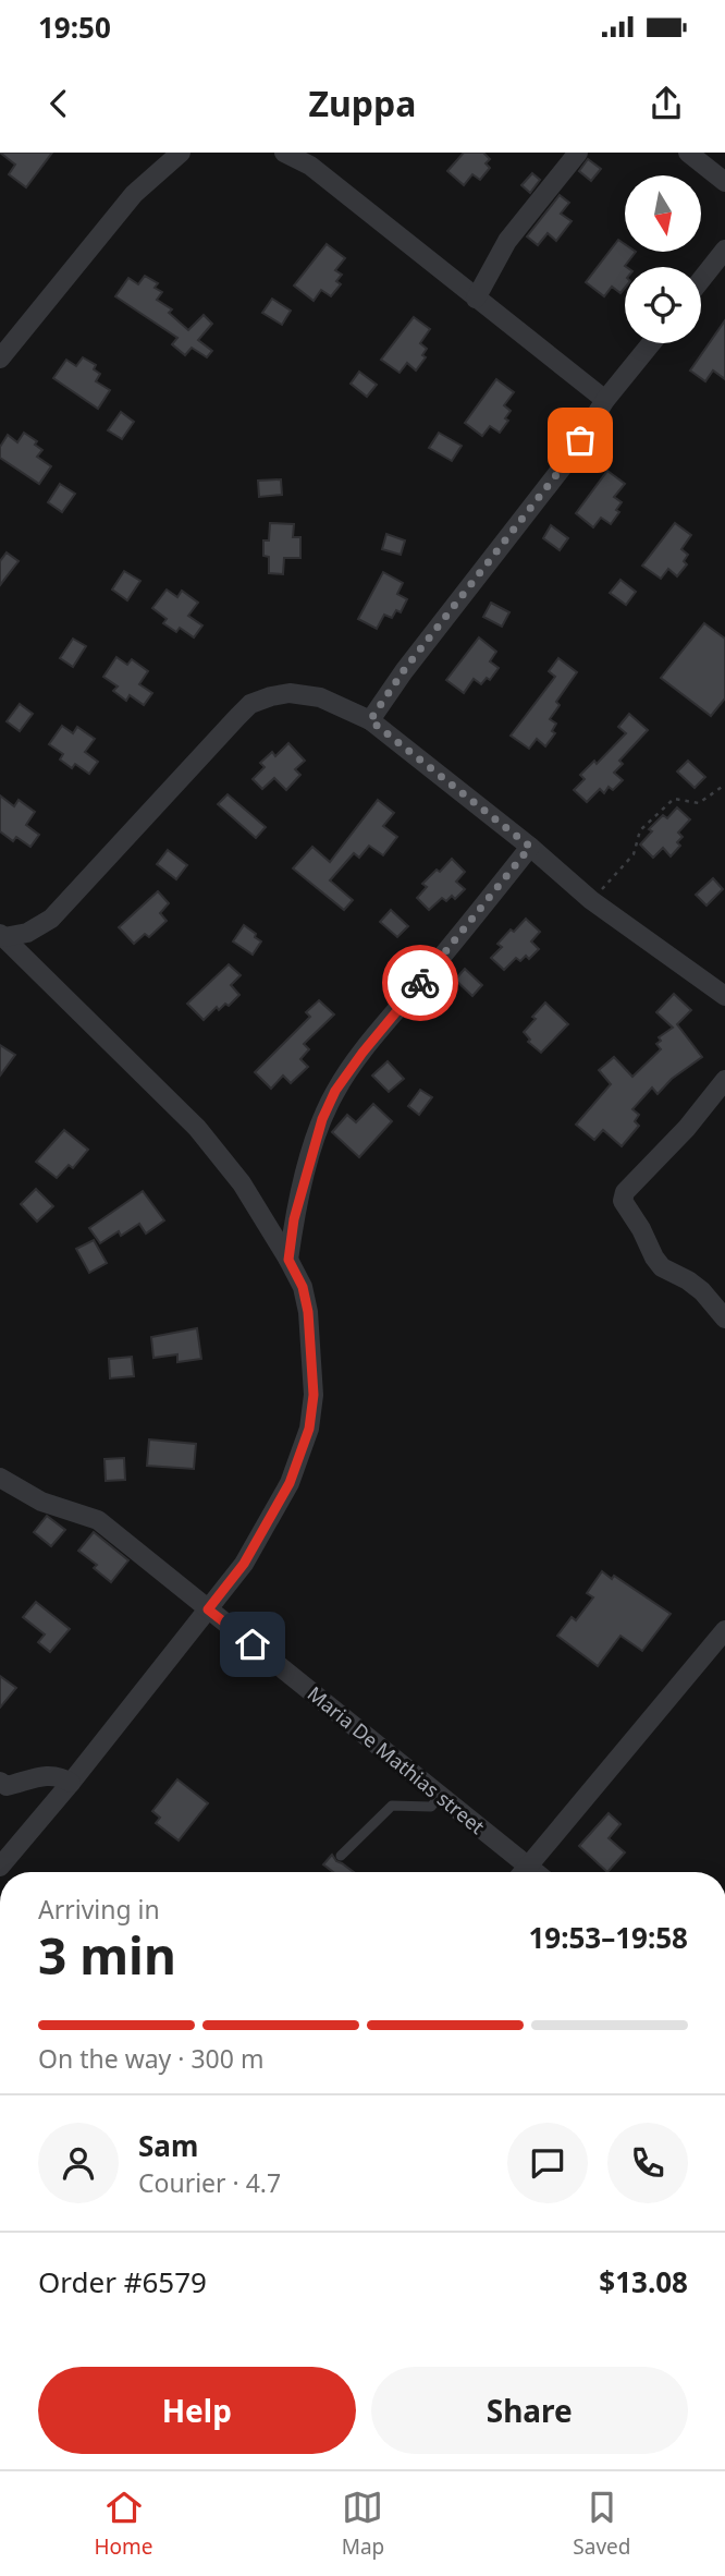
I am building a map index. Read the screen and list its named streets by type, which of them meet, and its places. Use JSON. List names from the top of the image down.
{
  "streets": {
    "street": ["Maria De Mathias street"]
  },
  "north": "bottom",
  "page": {
    "status": "19:50",
    "header": "Zuppa",
    "heading": ["3 min", "Arriving in", "19:53–19:58"],
    "panel": [
      "Sam",
      "Courier · 4.7",
      "Order #6579",
      "$13.08"
    ],
    "bar": "On the way · 300 m",
    "buttons": ["Help", "Share"],
    "tabs": ["Home", "Map", "Saved"]
  }
}
